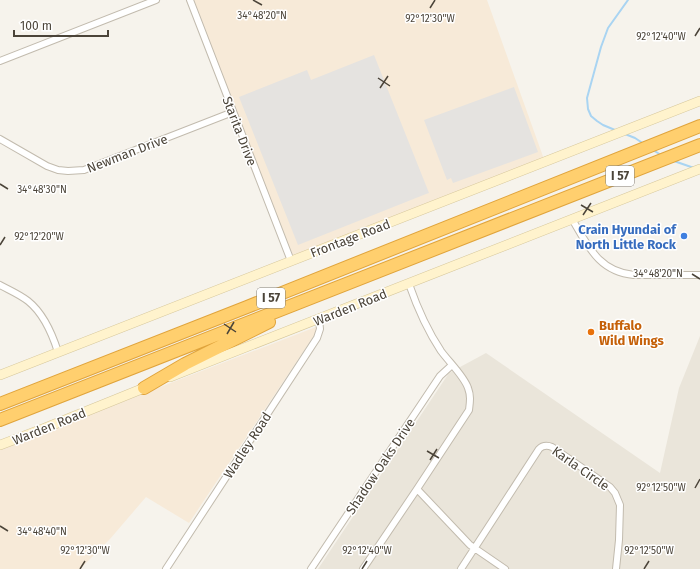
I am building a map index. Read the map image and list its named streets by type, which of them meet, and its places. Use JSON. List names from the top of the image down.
{
  "streets": {
    "highway": ["I 57"],
    "main road": ["Frontage Road", "Warden Road"],
    "street": [
      "Starita Drive",
      "Newman Drive",
      "Wadley Road",
      "Shadow Oaks Drive",
      "Karla Circle"
    ]
  },
  "crossings": [
    ["Starita Drive", "Newman Drive"],
    ["Starita Drive", "Frontage Road"],
    ["Warden Road", "Wadley Road"]
  ],
  "places": ["Crain Hyundai of North Little Rock", "Buffalo Wild Wings"],
  "scale_bar": "100 m",
  "coordinates": [
    "34°48'20\"N",
    "92°12'30\"W",
    "92°12'40\"W",
    "34°48'30\"N",
    "92°12'20\"W",
    "92°12'50\"W",
    "34°48'40\"N"
  ]
}
